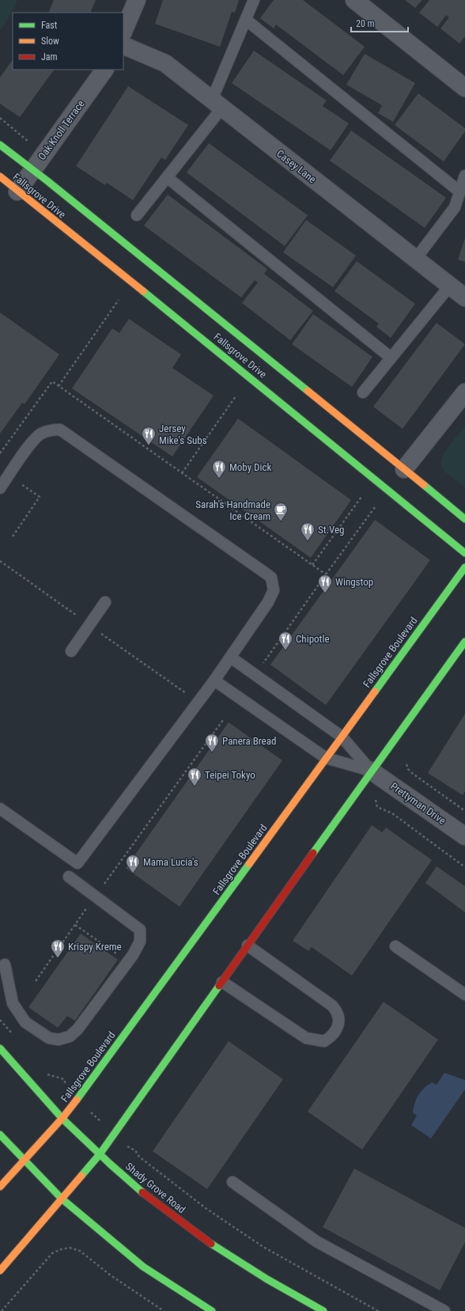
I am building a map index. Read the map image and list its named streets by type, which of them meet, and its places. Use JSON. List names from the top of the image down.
{
  "streets": {
    "street": [
      "Oak Knoll Terrace",
      "Casey Lane",
      "Fallsgrove Drive",
      "Fallsgrove Boulevard",
      "Prettyman Drive",
      "Shady Grove Road"
    ]
  },
  "crossings": [
    ["Oak Knoll Terrace", "Fallsgrove Drive"],
    ["Fallsgrove Boulevard", "Shady Grove Road"]
  ],
  "places": {
    "restaurant": [
      "Jersey Mike's Subs",
      "Moby Dick",
      "St.Veg",
      "Wingstop",
      "Chipotle",
      "Panera Bread",
      "Teipei Tokyo",
      "Mama Lucia's",
      "Krispy Kreme"
    ],
    "cafe": ["Sarah's Handmade Ice Cream"]
  },
  "legend": ["Fast", "Slow", "Jam"],
  "scale_bar": "20 m"
}
